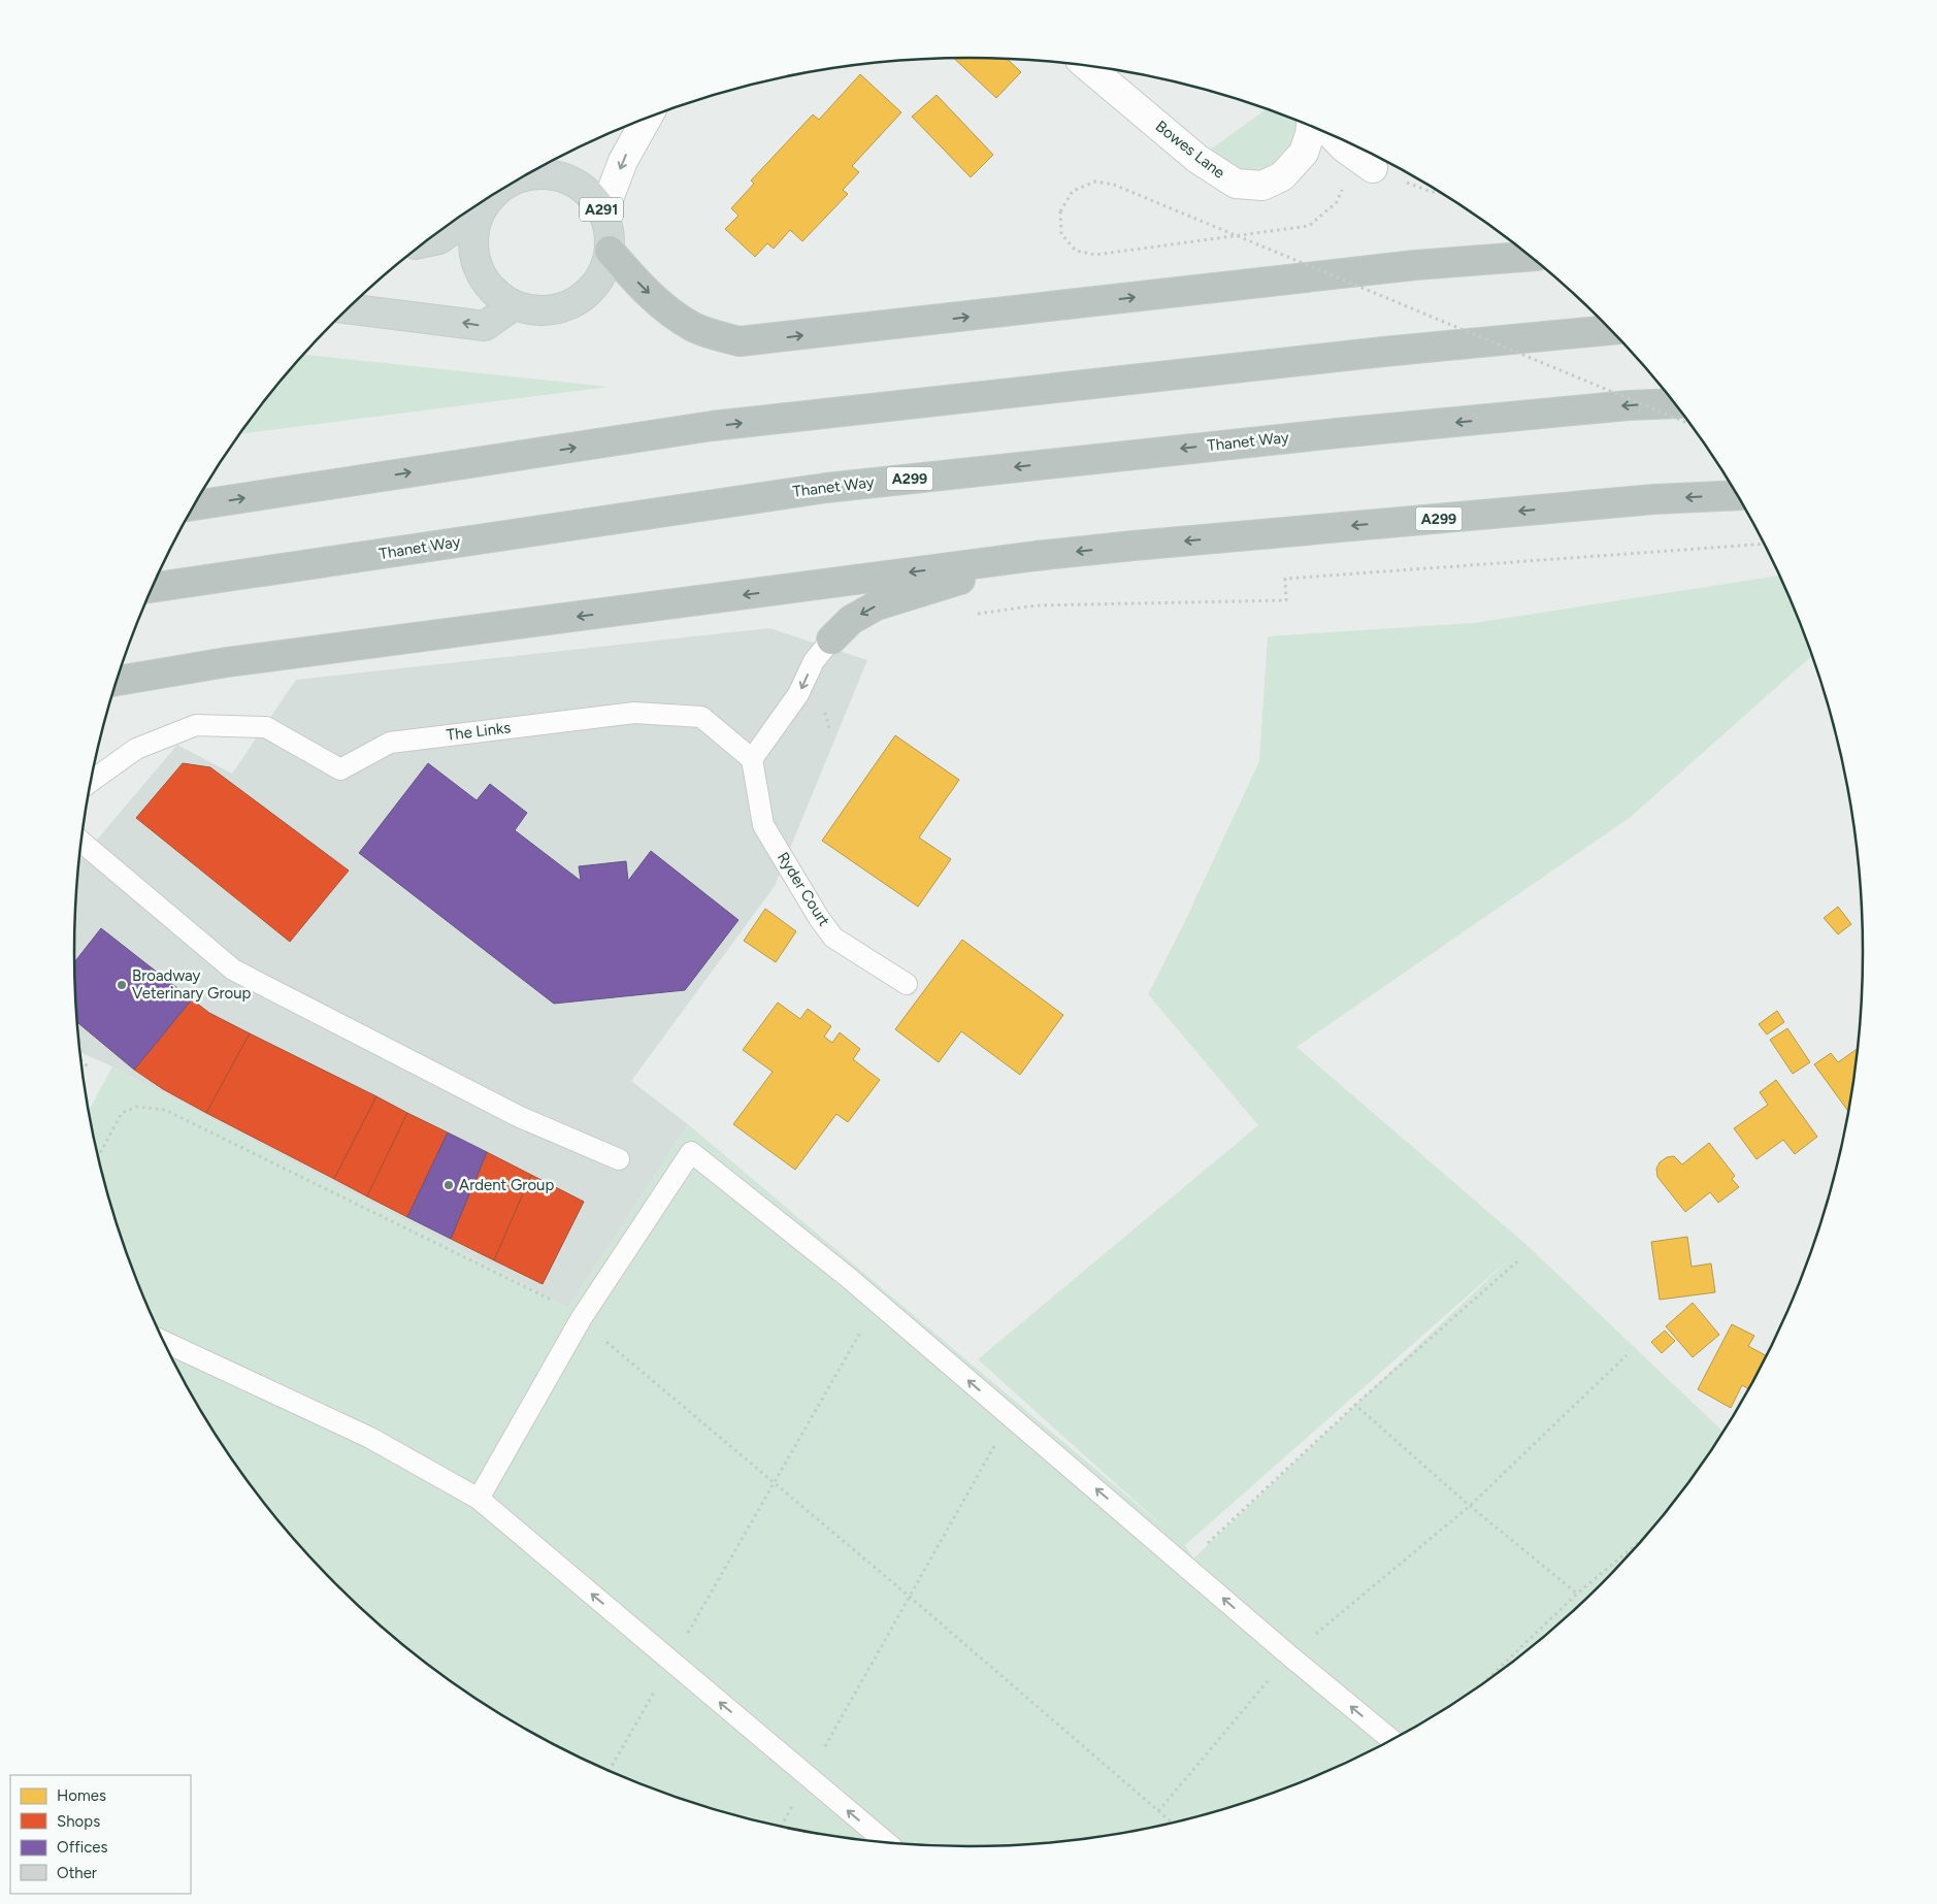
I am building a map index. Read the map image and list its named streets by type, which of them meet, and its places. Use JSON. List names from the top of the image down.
{
  "streets": {
    "highway": ["Thanet Way", "A299"],
    "main road": ["A291"],
    "street": ["Bowes Lane"],
    "lane": ["The Links", "Ryder Court"]
  },
  "crossings": [
    ["The Links", "Ryder Court"]
  ],
  "places": ["Broadway Veterinary Group", "Ardent Group"],
  "legend": [
    "Homes",
    "Shops",
    "Offices",
    "Other"
  ]
}
